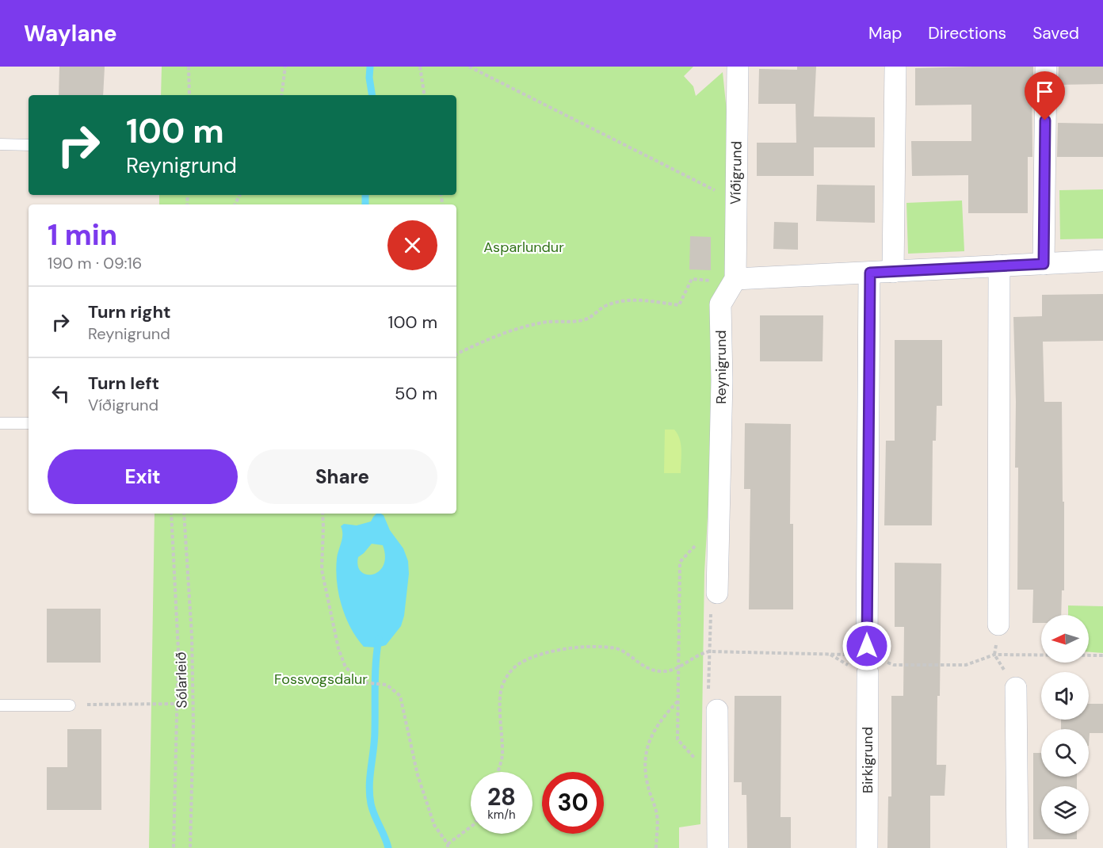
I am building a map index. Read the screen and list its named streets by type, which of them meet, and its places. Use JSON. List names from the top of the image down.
{
  "streets": {
    "street": ["Víðigrund", "Reynigrund", "Birkigrund"],
    "path": ["Sólarleið"]
  },
  "crossings": [
    ["Víðigrund", "Reynigrund"]
  ],
  "parks": ["Asparlundur", "Fossvogsdalur"],
  "north": "left",
  "page": {
    "header": "Waylane",
    "nav": ["Map", "Directions", "Saved"],
    "turn": ["100 m", "Reynigrund"],
    "heading": ["1 min", "190 m · 09:16"],
    "list": [
      {
        "name": "Turn right",
        "note": "Reynigrund",
        "value": "100 m"
      },
      {
        "name": "Turn left",
        "note": "Víðigrund",
        "value": "50 m"
      }
    ],
    "buttons": ["Exit", "Share"],
    "speed": "28 km/h",
    "limit": "30"
  }
}
